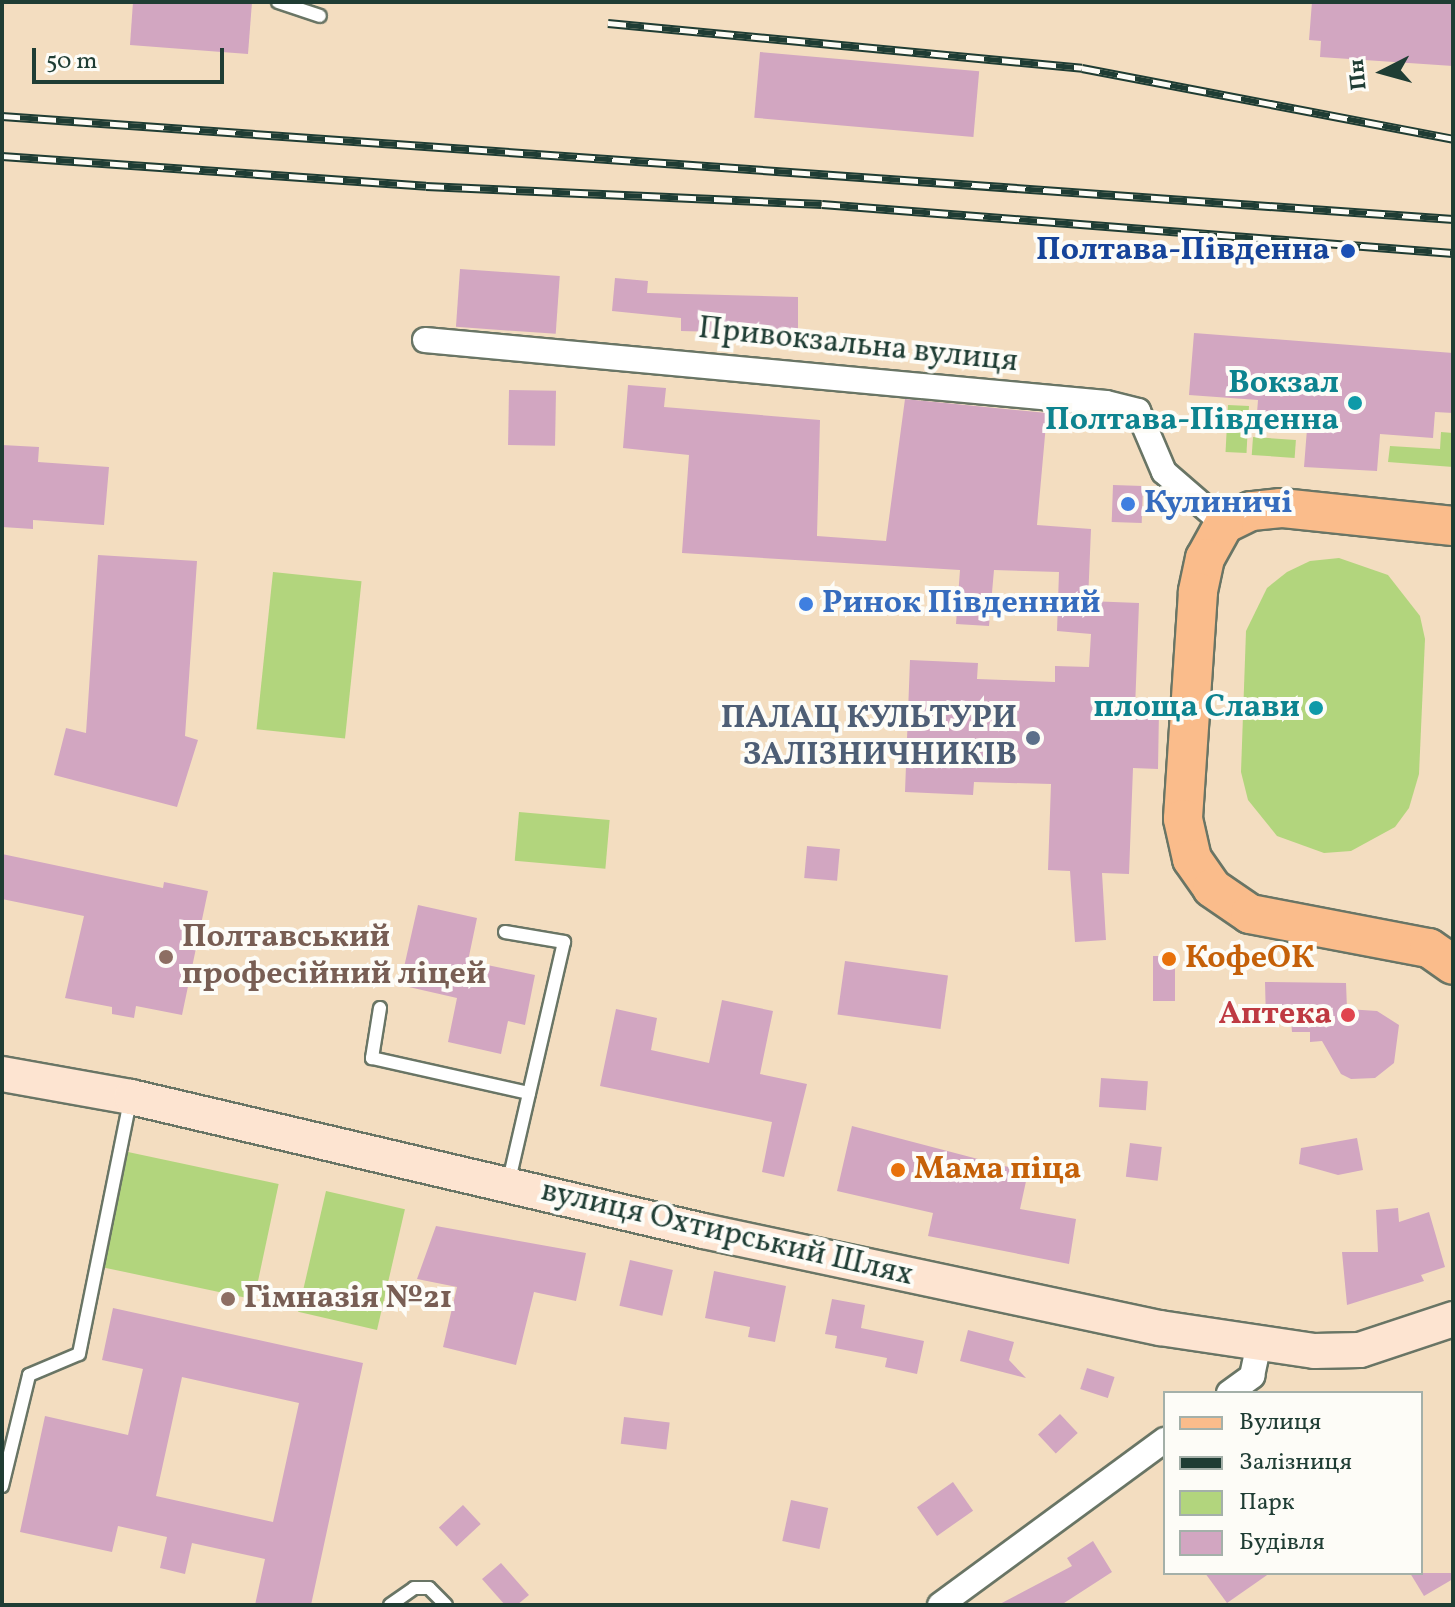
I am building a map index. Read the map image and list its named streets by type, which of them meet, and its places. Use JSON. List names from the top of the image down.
{
  "streets": {
    "main road": ["вулиця Охтирський Шлях"],
    "street": ["Привокзальна вулиця"]
  },
  "places": [
    "Полтава-Південна",
    "Вокзал Полтава-Південна",
    "Кулиничі",
    "Ринок Південний",
    "площа Слави",
    "ПАЛАЦ КУЛЬТУРИ ЗАЛIЗНИЧНИКIВ",
    "Полтавський професійний ліцей",
    "КофеОК",
    "Аптека",
    "Мама піца",
    "Гімназія №21"
  ],
  "legend": [
    "Вулиця",
    "Залізниця",
    "Парк",
    "Будівля"
  ],
  "scale_bar": "50 m",
  "north": "left"
}
